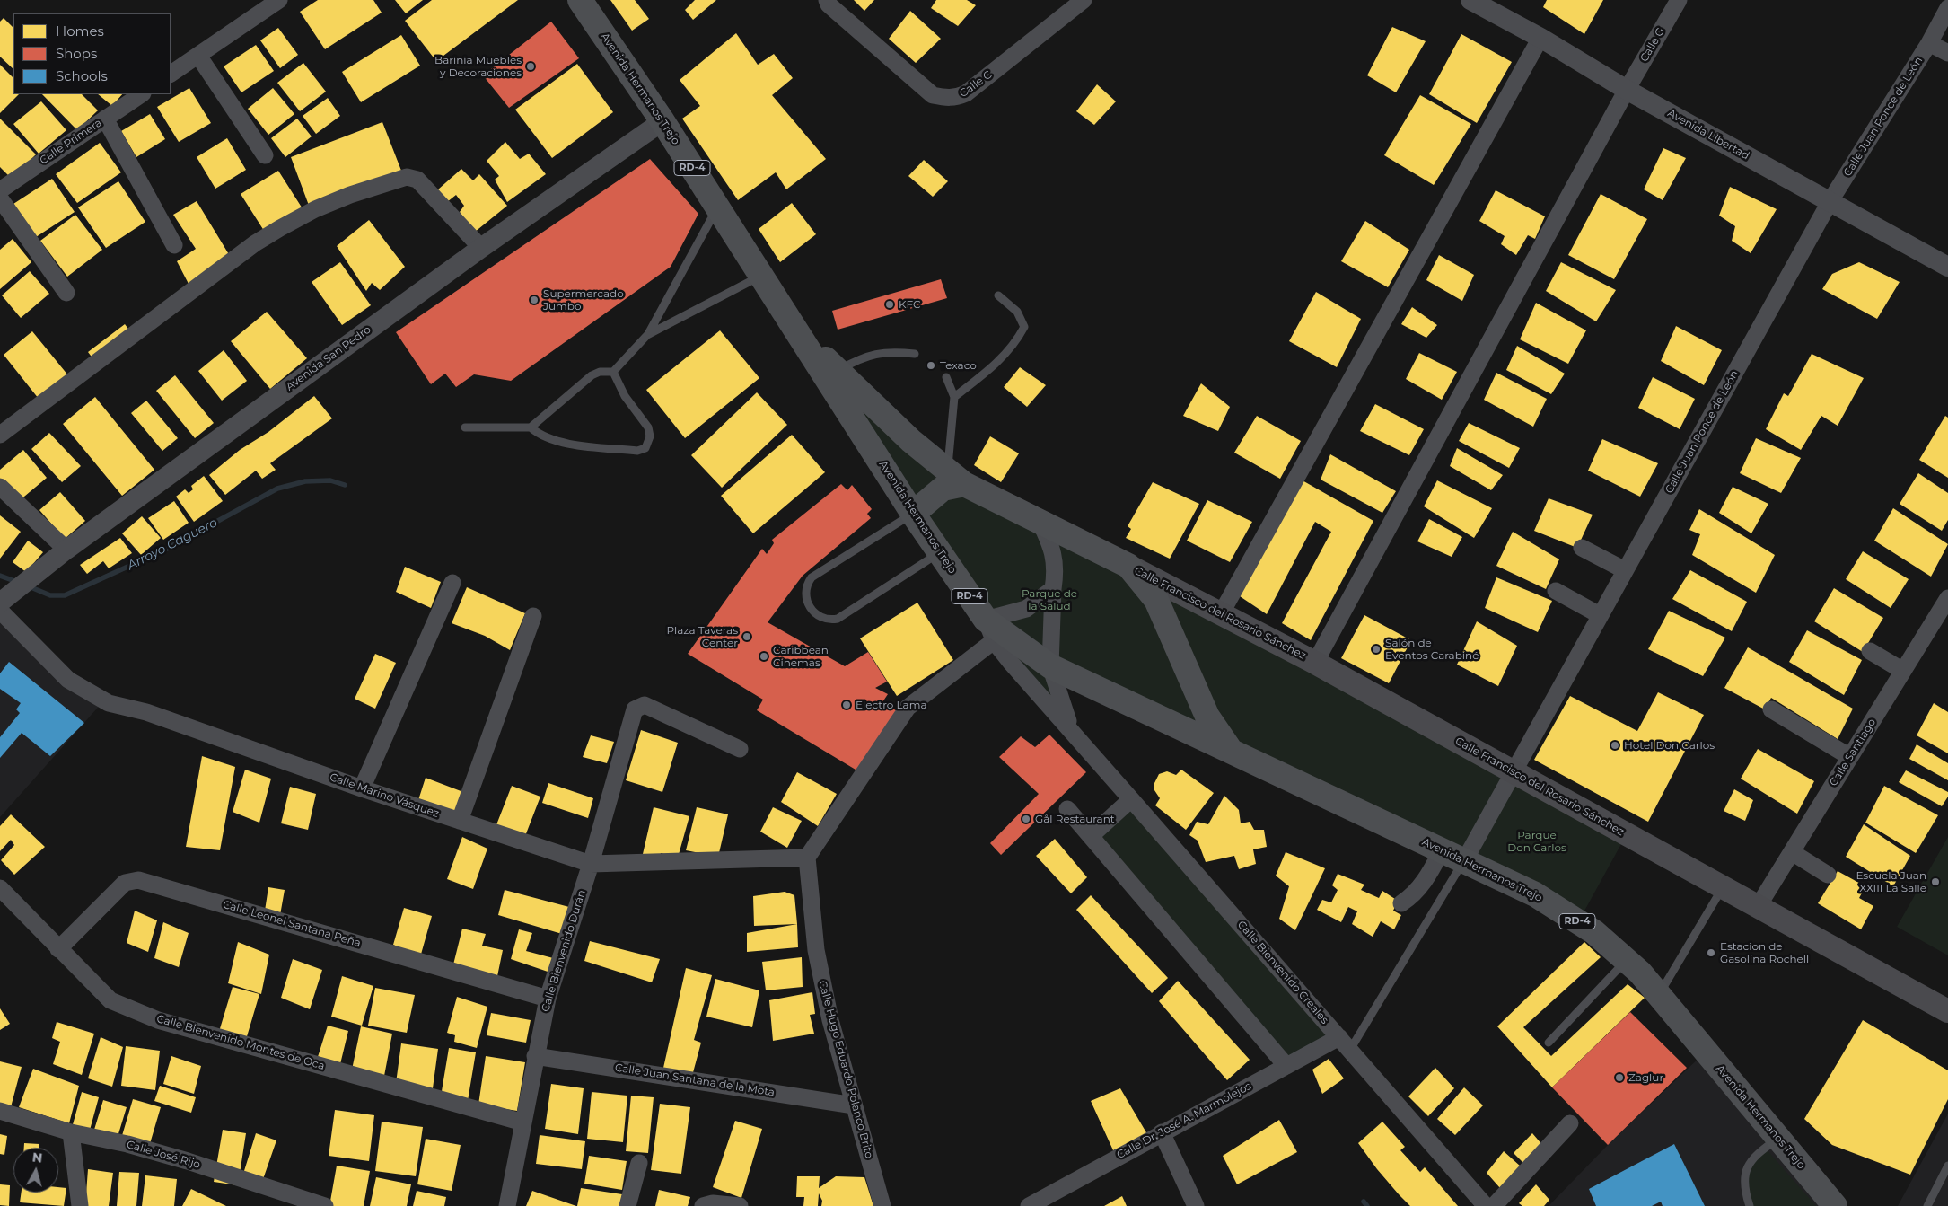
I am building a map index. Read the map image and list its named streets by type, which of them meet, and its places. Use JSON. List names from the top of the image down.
{
  "streets": {
    "main road": ["Avenida Hermanos Trejo", "RD-4", "Calle Francisco del Rosario Sánchez"],
    "street": [
      "Calle G",
      "Calle C",
      "Calle Juan Ponce de León",
      "Avenida Libertad",
      "Calle Primera",
      "Avenida San Pedro",
      "Calle Santiago",
      "Calle Marino Vásquez",
      "Calle Leonel Santana Peña",
      "Calle Bienvenido Durán",
      "Calle Bienvenido Creales",
      "Calle Bienvenido Montes de Oca",
      "Calle Hugo Eduardo Polanco Brito",
      "Calle Juan Santana de la Mota",
      "Calle Dr. José A. Marmolejos",
      "Calle José Rijo"
    ]
  },
  "crossings": [
    ["Calle G", "Avenida Libertad"],
    ["Calle G", "Calle Francisco del Rosario Sánchez"],
    ["Avenida Hermanos Trejo", "Calle Juan Ponce de León"],
    ["Avenida Hermanos Trejo", "Avenida San Pedro"],
    ["Avenida Hermanos Trejo", "Calle Francisco del Rosario Sánchez"],
    ["Avenida Hermanos Trejo", "Calle Bienvenido Creales"],
    ["Calle Juan Ponce de León", "Avenida Libertad"],
    ["Calle Juan Ponce de León", "Calle Francisco del Rosario Sánchez"],
    ["Calle Francisco del Rosario Sánchez", "Calle Santiago"],
    ["Calle Marino Vásquez", "Calle Bienvenido Durán"],
    ["Calle Marino Vásquez", "Calle Hugo Eduardo Polanco Brito"],
    ["Calle Leonel Santana Peña", "Calle Bienvenido Durán"],
    ["Calle Leonel Santana Peña", "Calle Bienvenido Montes de Oca"],
    ["Calle Bienvenido Durán", "Calle Bienvenido Montes de Oca"],
    ["Calle Bienvenido Durán", "Calle Juan Santana de la Mota"],
    ["Calle Bienvenido Creales", "Calle Dr. José A. Marmolejos"],
    ["Calle Hugo Eduardo Polanco Brito", "Calle Juan Santana de la Mota"]
  ],
  "water": ["Arroyo Caguero"],
  "parks": ["Parque de la Salud", "Parque Don Carlos"],
  "places": [
    "Barinia Muebles y Decoraciones",
    "Supermercado Jumbo",
    "KFC",
    "Texaco",
    "Plaza Taveras Center",
    "Salón de Eventos Carabiné",
    "Caribbean Cinemas",
    "Electro Lama",
    "Hotel Don Carlos",
    "Gål Restaurant",
    "Escuela Juan XXIII La Salle",
    "Estacion de Gasolina Rochell",
    "Zaglur"
  ],
  "legend": ["Homes", "Shops", "Schools"],
  "north": "top"
}
